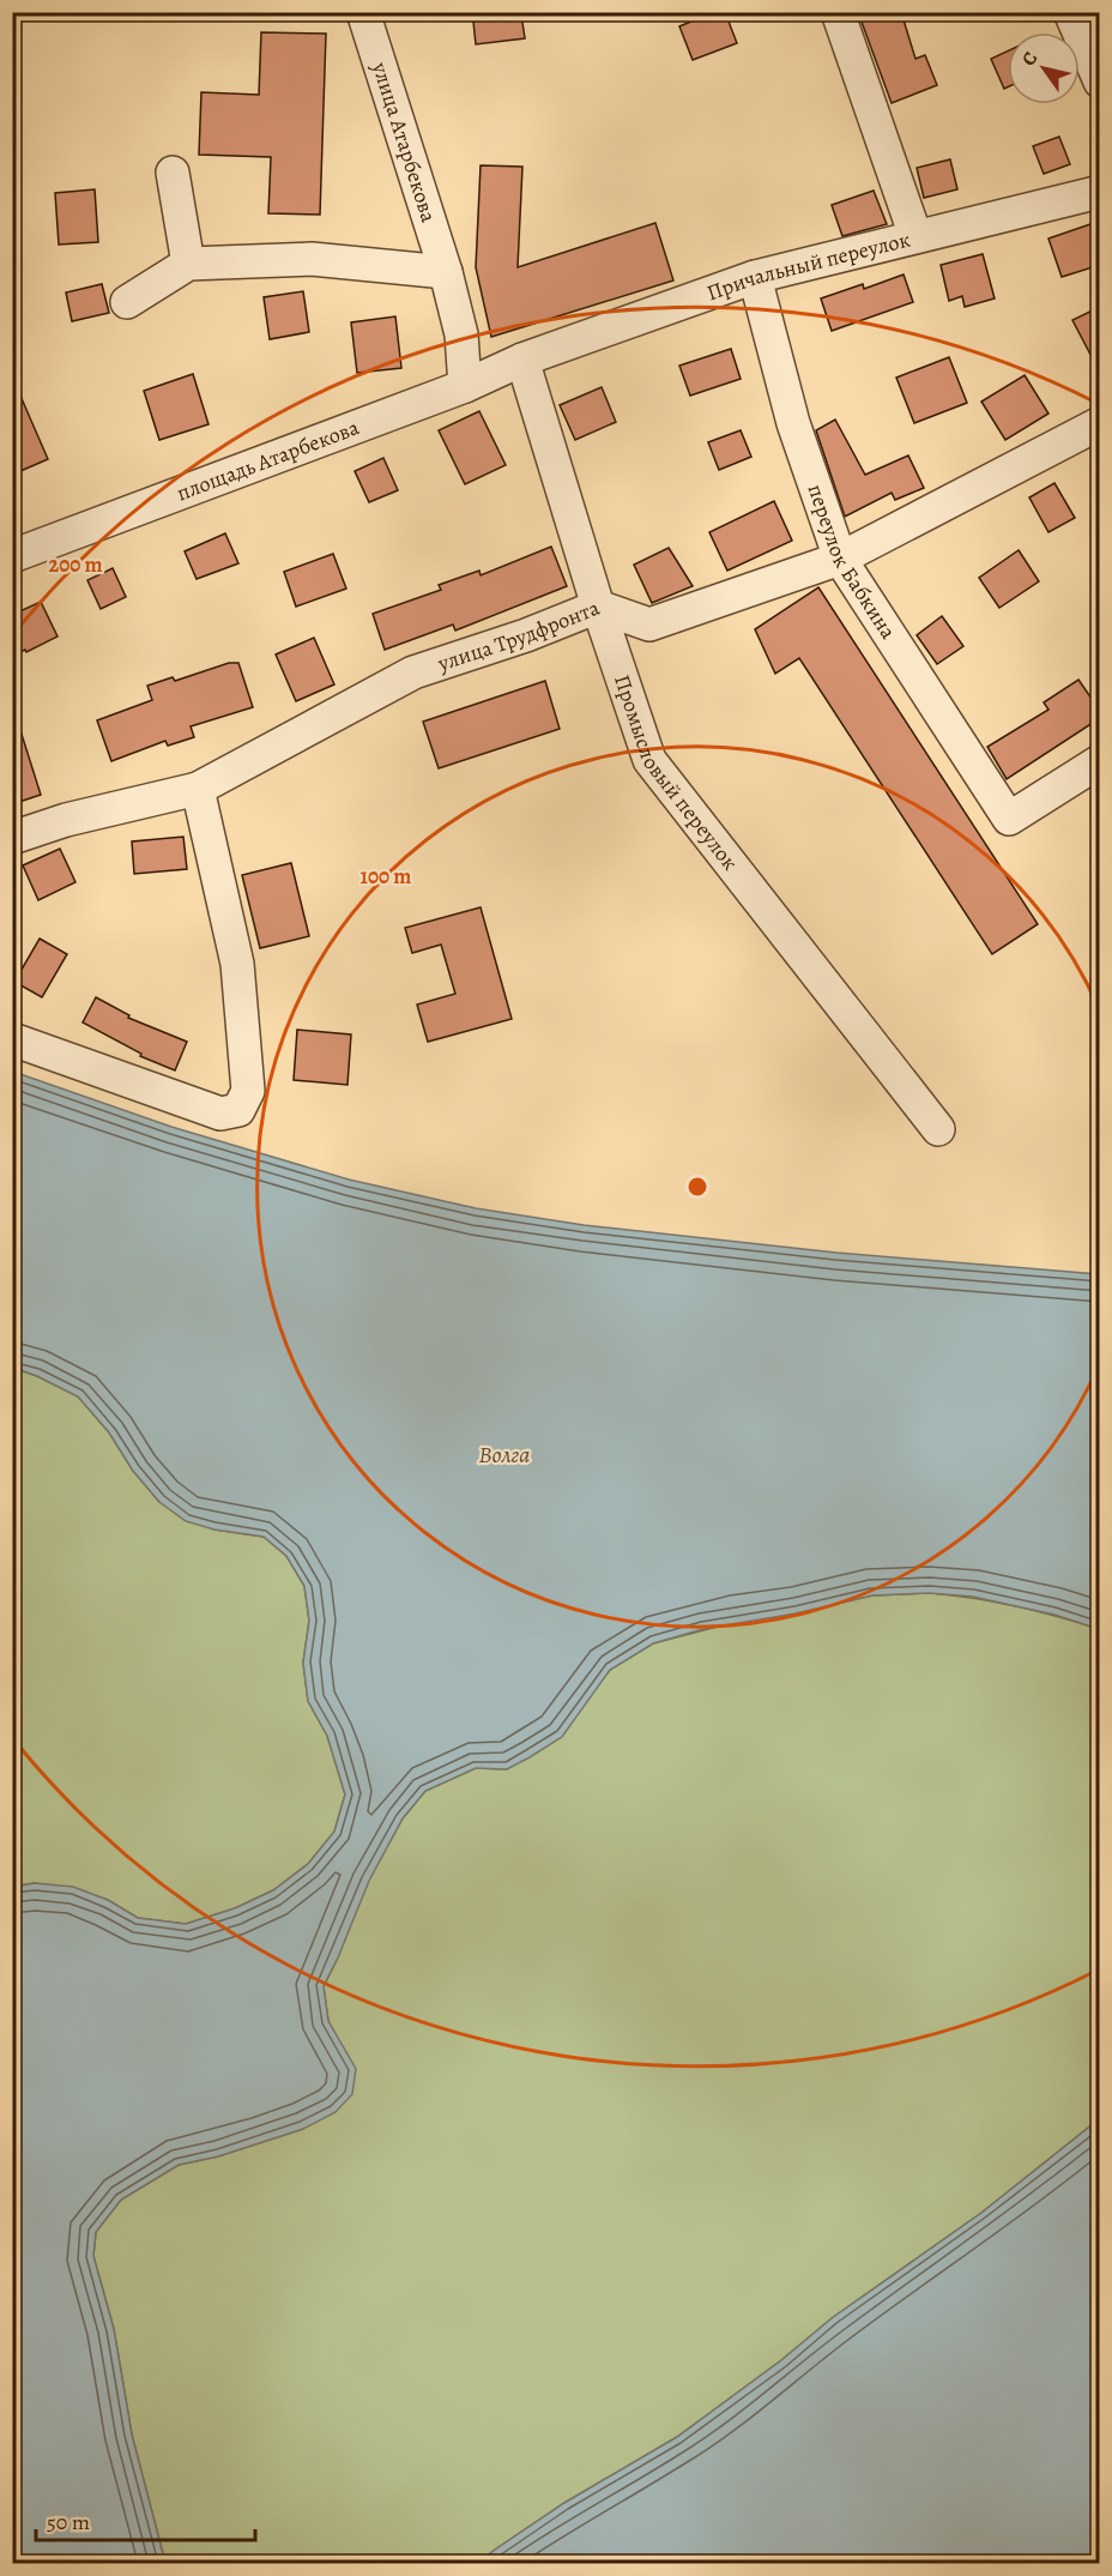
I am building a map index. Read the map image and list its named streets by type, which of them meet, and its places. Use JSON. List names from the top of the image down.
{
  "streets": {
    "street": [
      "улица Атарбекова",
      "Причальный переулок",
      "площадь Атарбекова",
      "переулок Бабкина",
      "улица Трудфронта",
      "Промысловый переулок"
    ]
  },
  "crossings": [
    ["улица Атарбекова", "площадь Атарбекова"],
    ["Причальный переулок", "площадь Атарбекова"],
    ["Причальный переулок", "переулок Бабкина"],
    ["Причальный переулок", "Промысловый переулок"],
    ["площадь Атарбекова", "Промысловый переулок"],
    ["переулок Бабкина", "улица Трудфронта"],
    ["улица Трудфронта", "Промысловый переулок"]
  ],
  "water": ["Волга"],
  "scale_bar": "50 m",
  "north": "top left",
  "rings": ["200 m", "100 m"]
}
